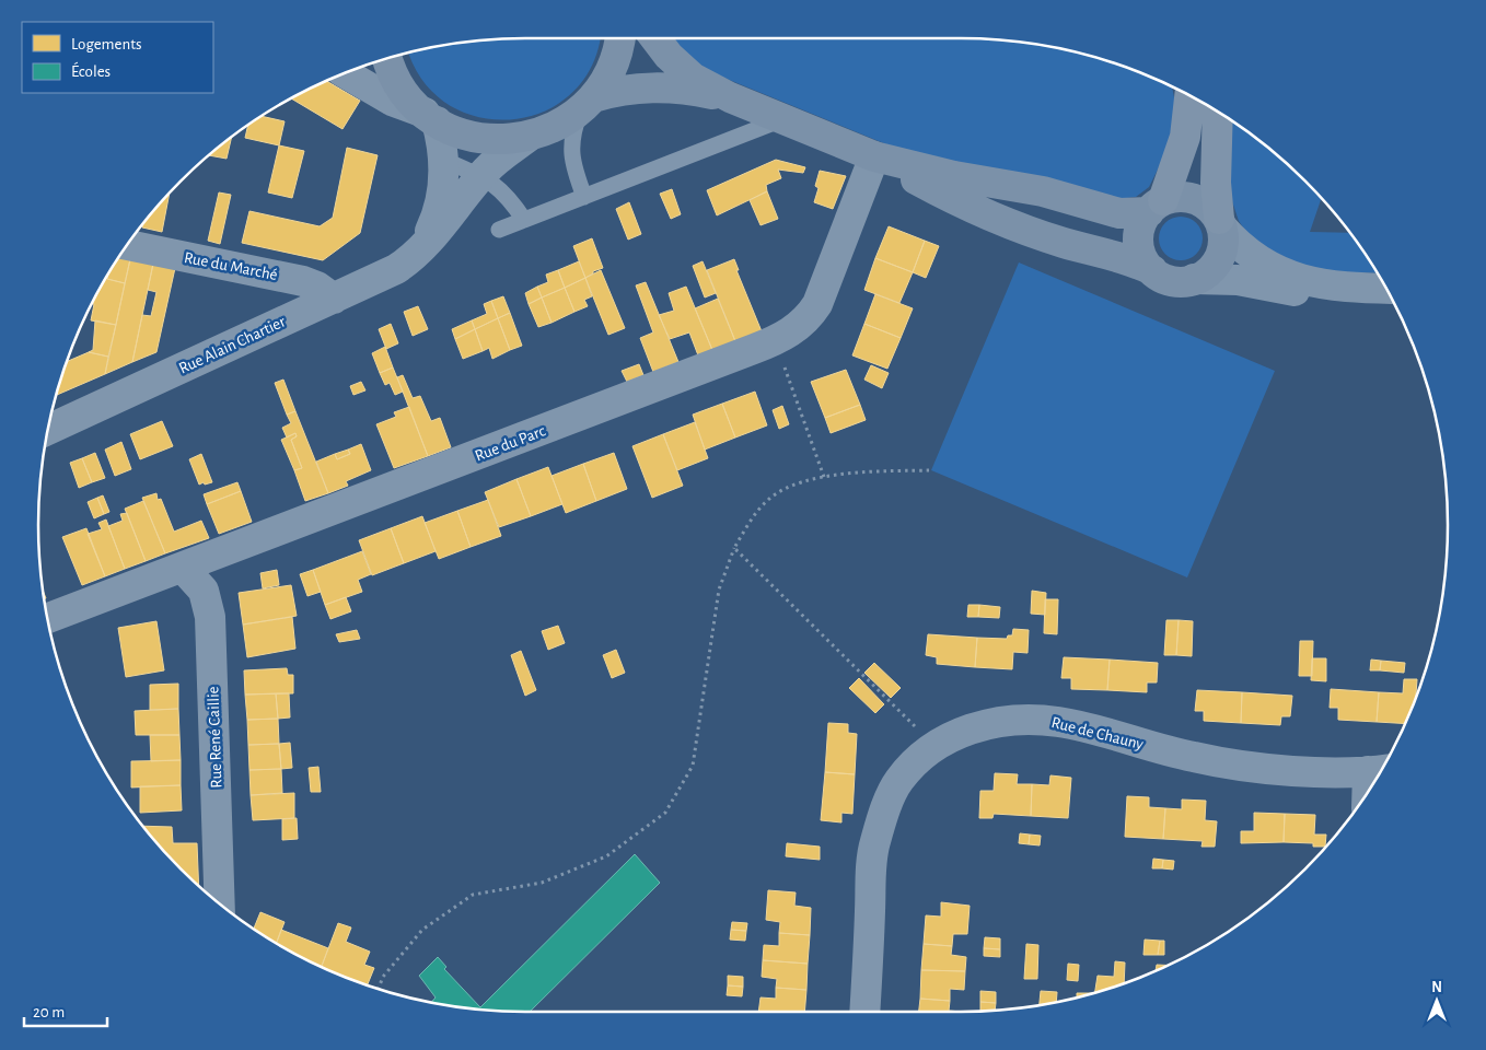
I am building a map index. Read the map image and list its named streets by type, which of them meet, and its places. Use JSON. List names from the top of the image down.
{
  "streets": {
    "street": [
      "Rue du Marché",
      "Rue Alain Chartier",
      "Rue du Parc",
      "Rue de Chauny",
      "Rue René Caillie"
    ]
  },
  "crossings": [
    ["Rue du Marché", "Rue Alain Chartier"],
    ["Rue du Parc", "Rue René Caillie"]
  ],
  "legend": ["Logements", "Écoles"],
  "scale_bar": "20 m",
  "north": "top"
}
